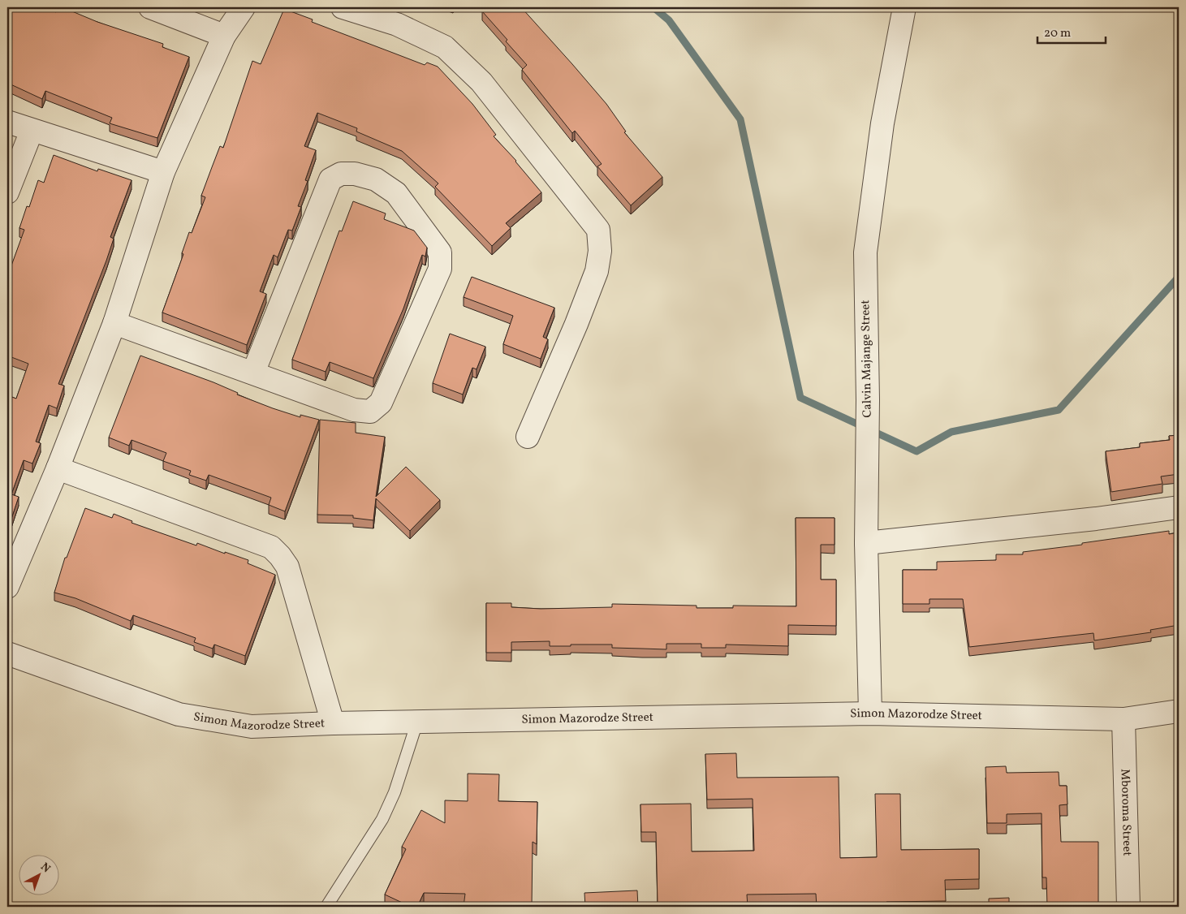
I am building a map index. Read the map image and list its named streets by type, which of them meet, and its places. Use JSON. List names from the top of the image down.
{
  "streets": {
    "street": ["Calvin Majange Street", "Simon Mazorodze Street", "Mboroma Street"]
  },
  "crossings": [
    ["Calvin Majange Street", "Simon Mazorodze Street"],
    ["Simon Mazorodze Street", "Mboroma Street"]
  ],
  "scale_bar": "20 m",
  "north": "top right"
}
